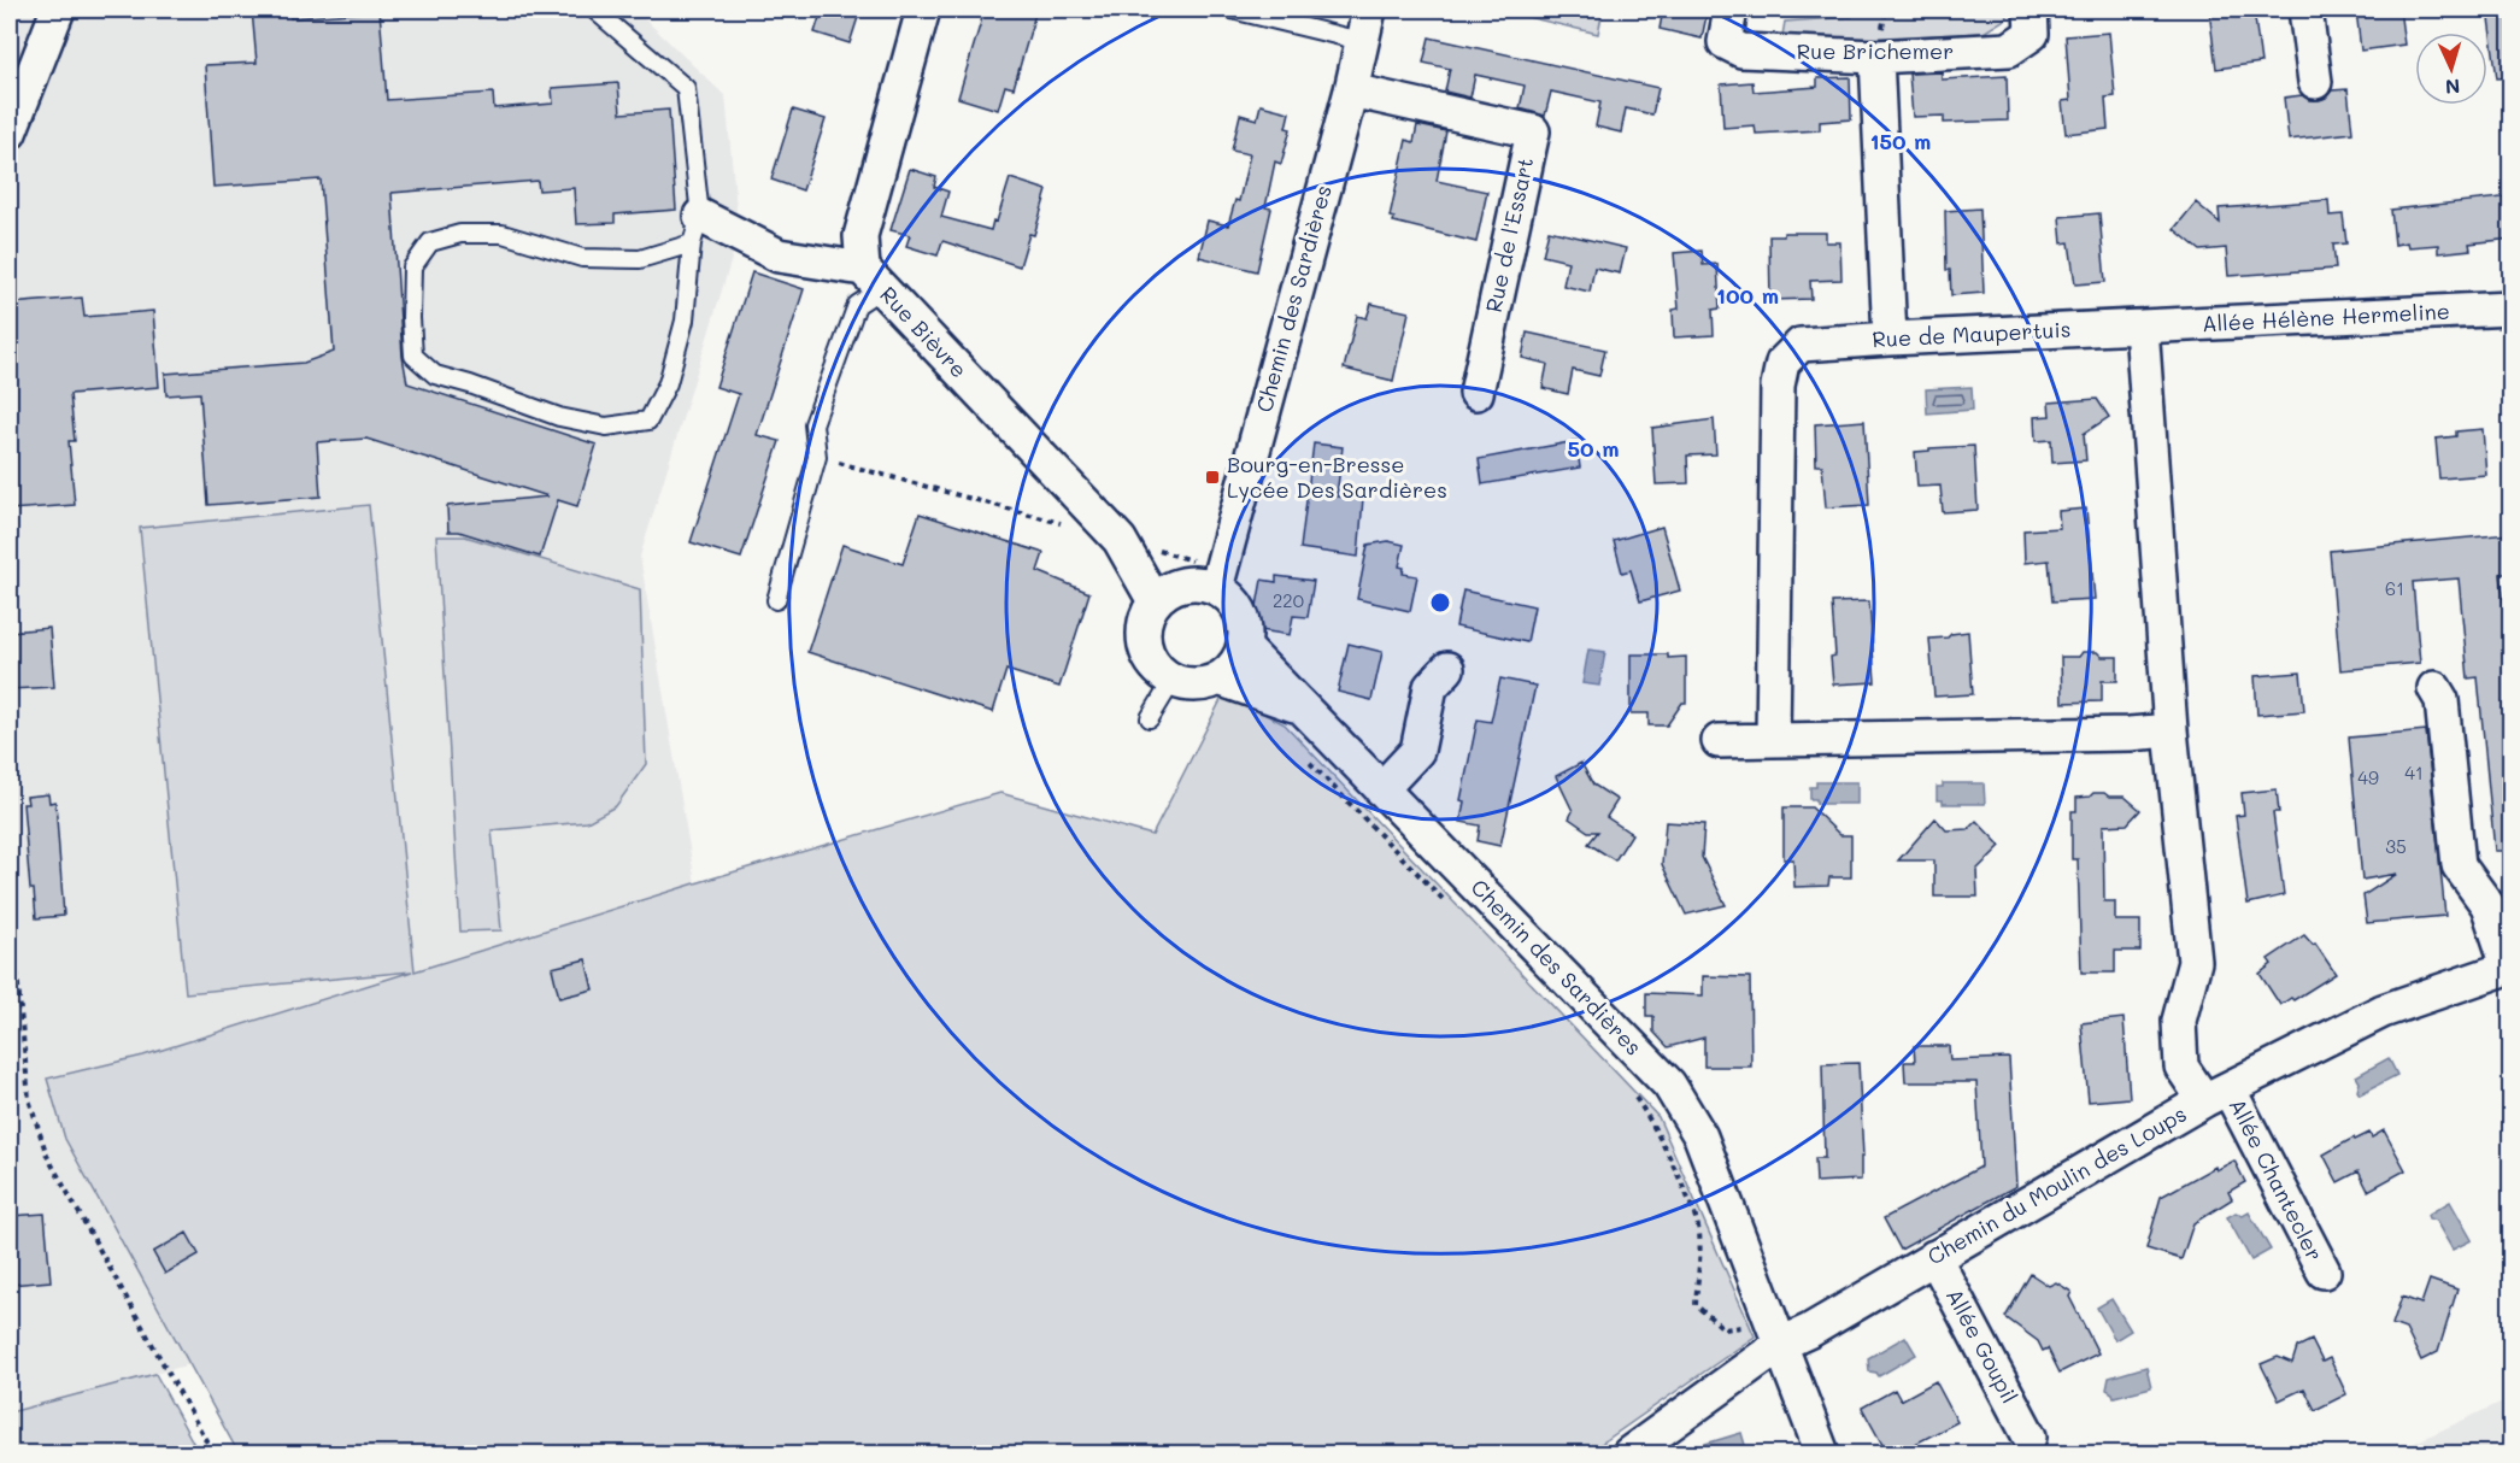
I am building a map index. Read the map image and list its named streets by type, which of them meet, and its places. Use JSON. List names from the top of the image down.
{
  "streets": {
    "street": [
      "Rue Brichemer",
      "Rue de l'Essart",
      "Chemin des Sardières",
      "Allée Hélène Hermeline",
      "Rue Bièvre",
      "Rue de Maupertuis",
      "Allée Chantecler",
      "Chemin du Moulin des Loups",
      "Allée Goupil"
    ]
  },
  "crossings": [
    ["Rue de l'Essart", "Chemin des Sardières"],
    ["Chemin des Sardières", "Rue Bièvre"],
    ["Chemin des Sardières", "Chemin du Moulin des Loups"],
    ["Allée Hélène Hermeline", "Rue de Maupertuis"],
    ["Allée Chantecler", "Chemin du Moulin des Loups"],
    ["Chemin du Moulin des Loups", "Allée Goupil"]
  ],
  "places": {
    "transit": ["Bourg-en-Bresse Lycée Des Sardières"]
  },
  "house_numbers": [
    "61",
    "220",
    "41",
    "49",
    "35"
  ],
  "north": "bottom",
  "rings": ["150 m", "100 m", "50 m"]
}
